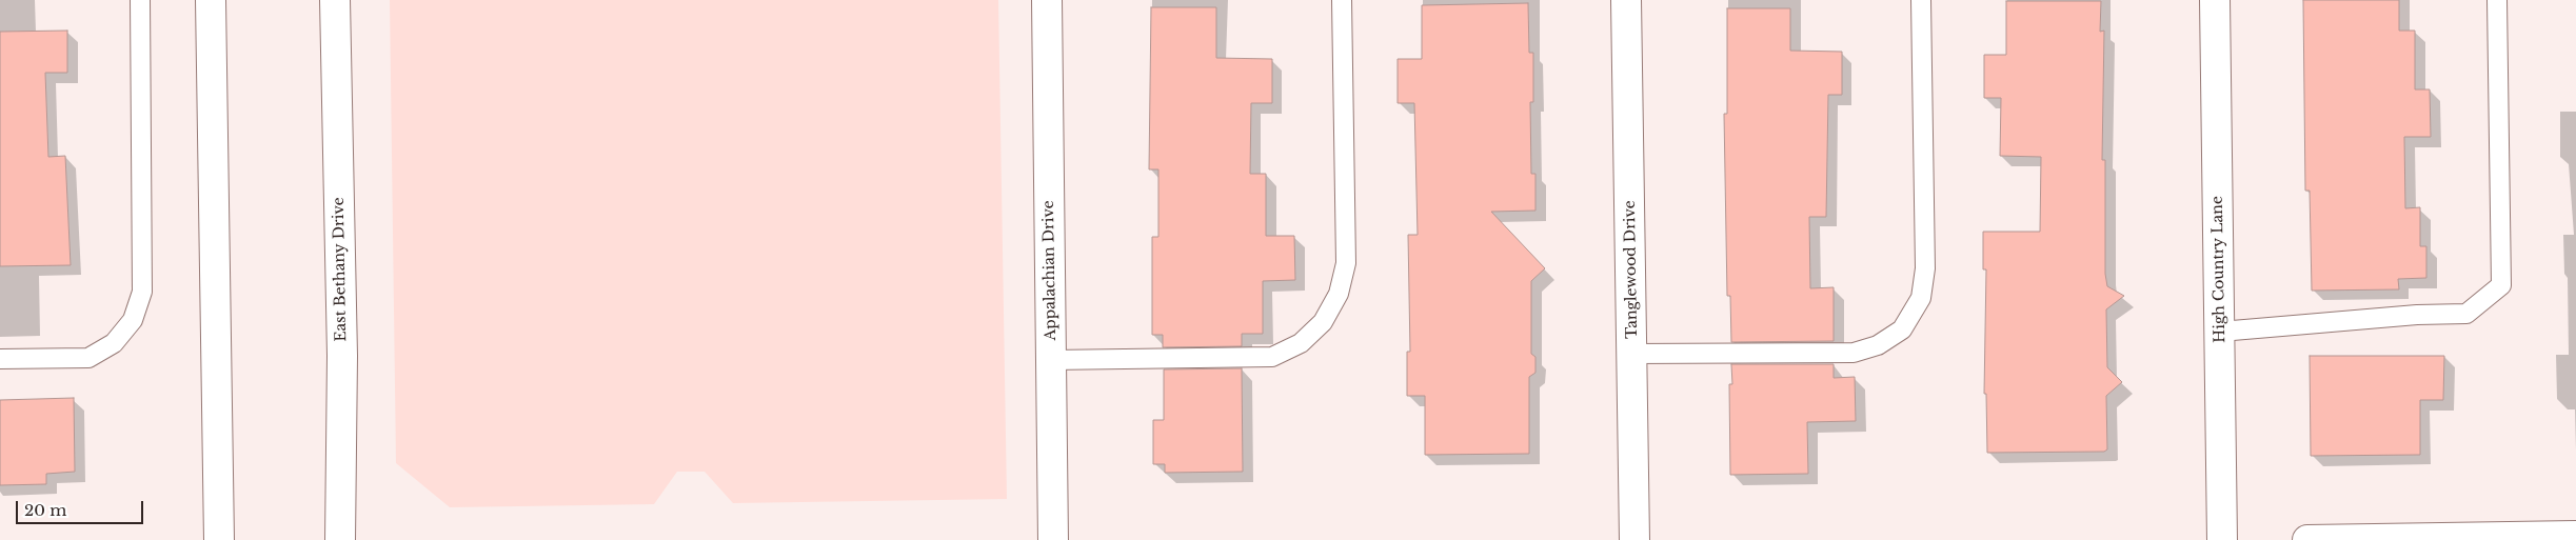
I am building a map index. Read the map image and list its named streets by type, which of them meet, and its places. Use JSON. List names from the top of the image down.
{
  "streets": {
    "street": [
      "East Bethany Drive",
      "Tanglewood Drive",
      "High Country Lane",
      "Appalachian Drive"
    ]
  },
  "scale_bar": "20 m"
}
